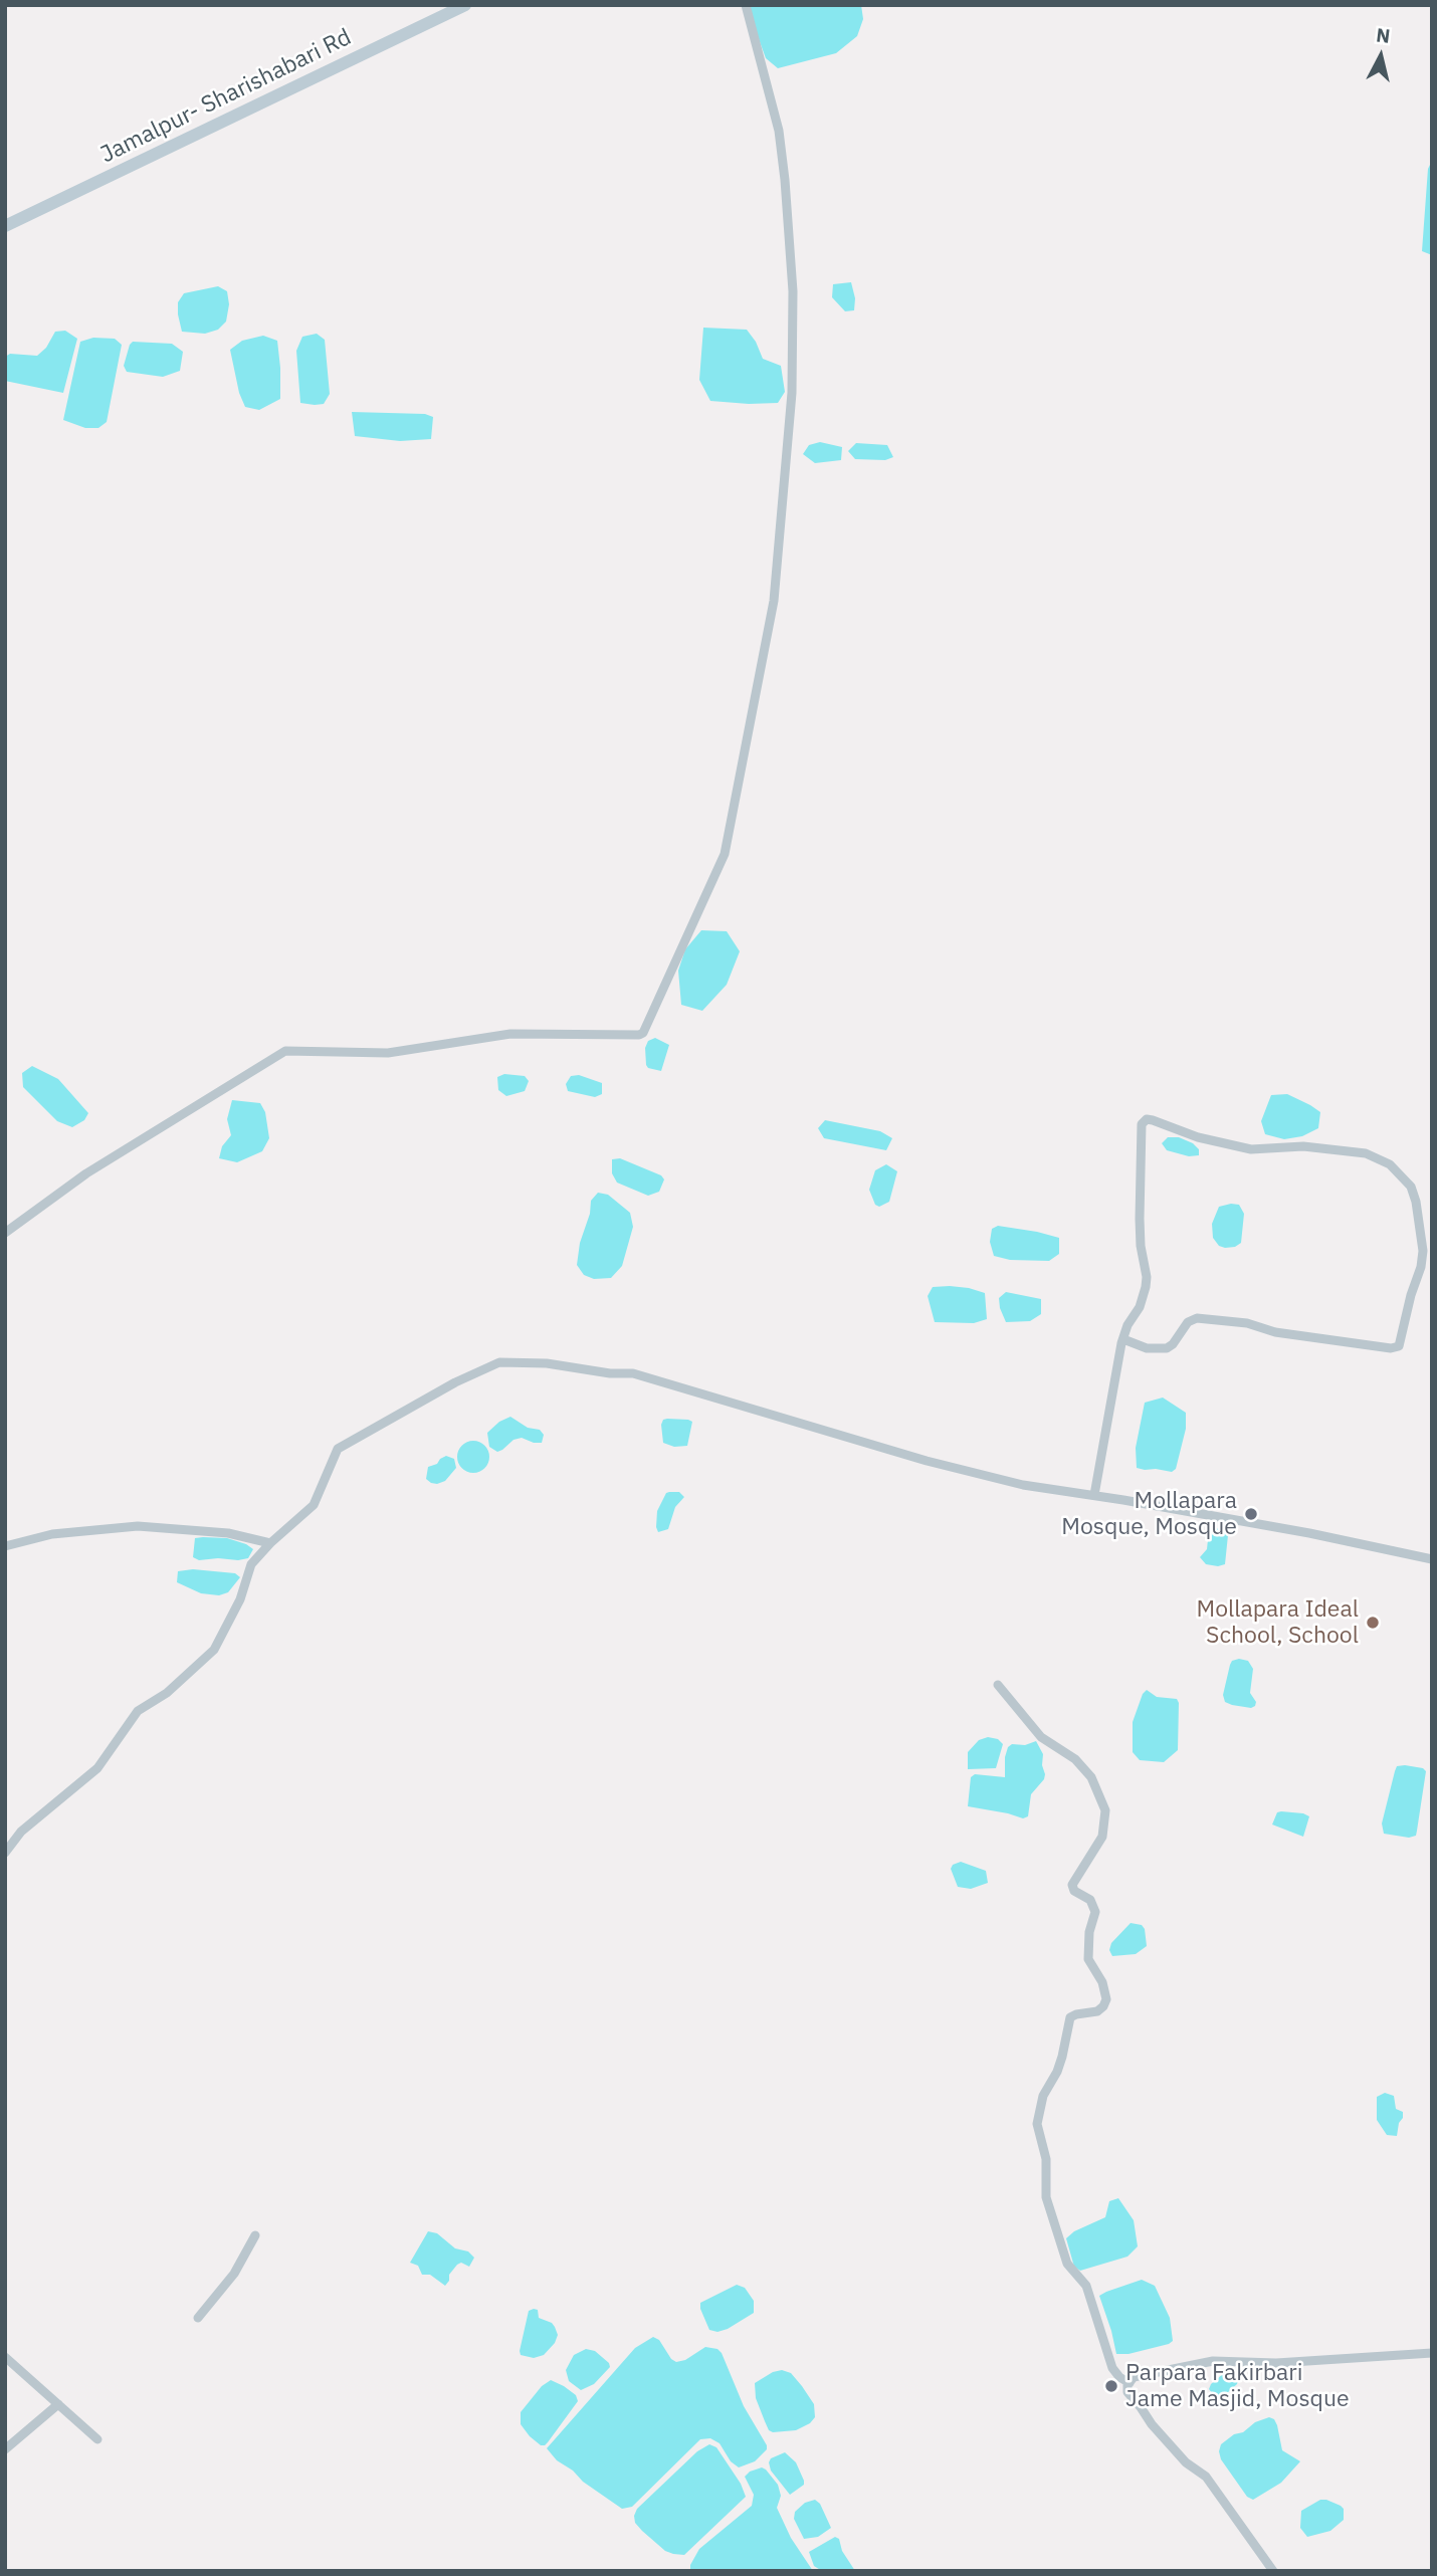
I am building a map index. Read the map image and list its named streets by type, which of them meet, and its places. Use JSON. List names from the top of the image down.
{
  "streets": {
    "main road": ["Jamalpur- Sharishabari Rd"]
  },
  "places": ["Mollapara Mosque, Mosque", "Mollapara Ideal School, School", "Parpara Fakirbari Jame Masjid, Mosque"],
  "north": "top"
}
